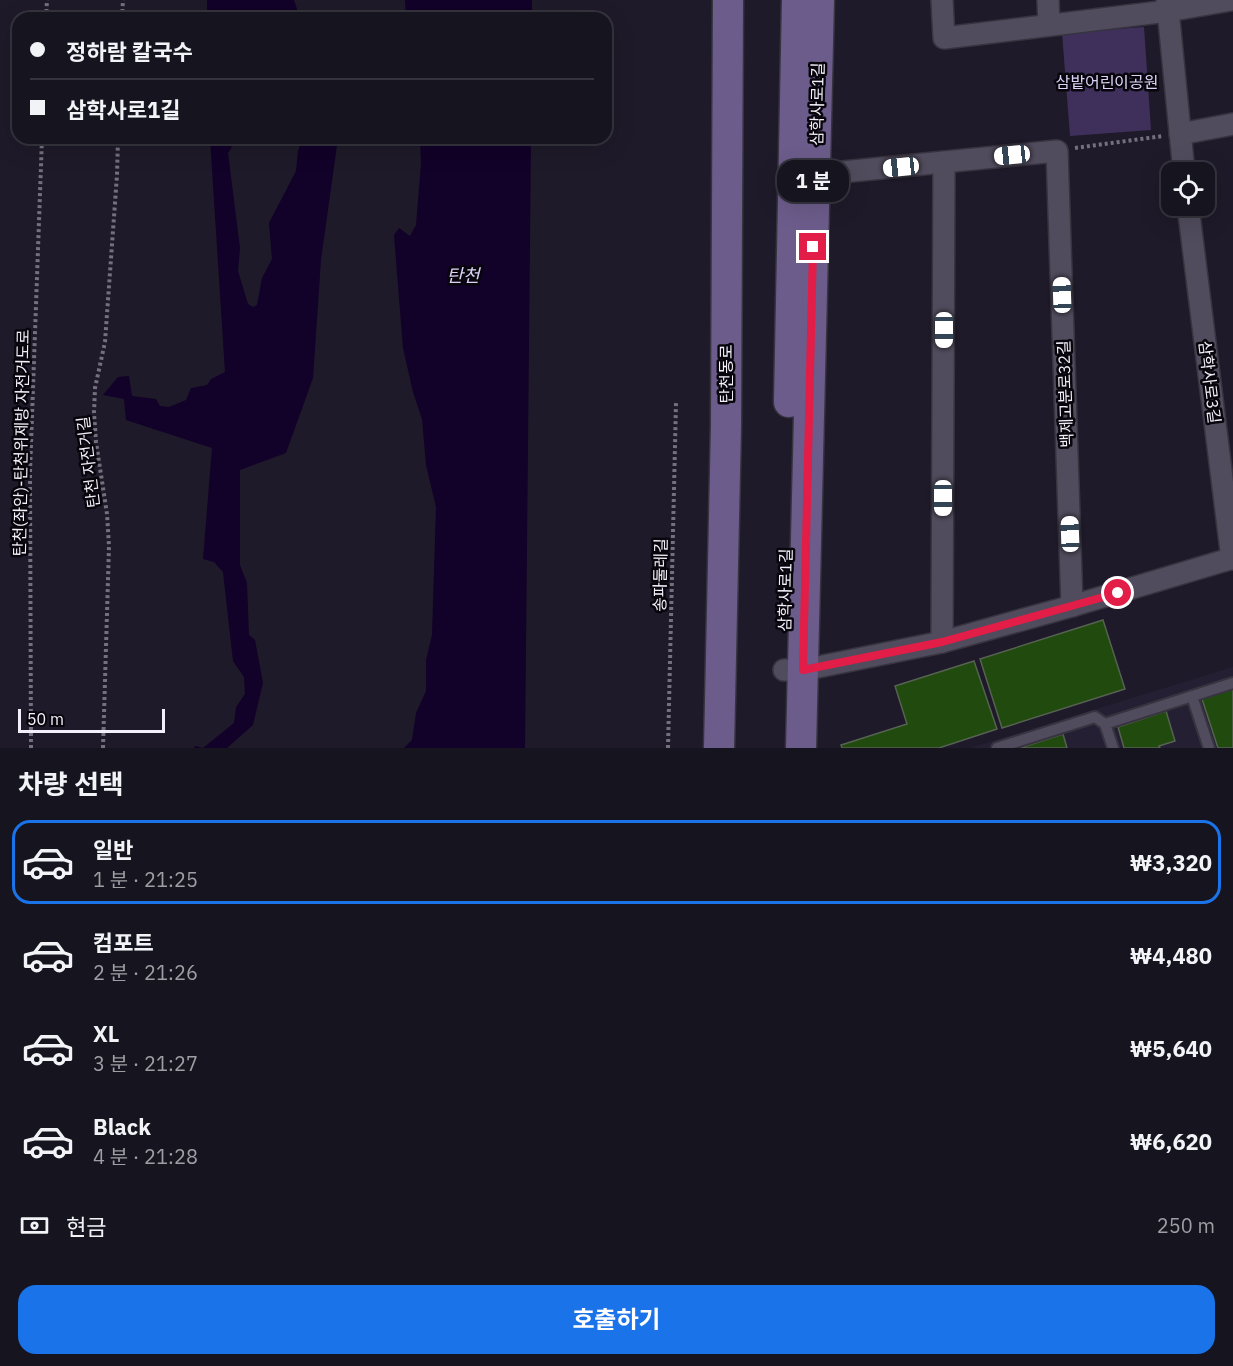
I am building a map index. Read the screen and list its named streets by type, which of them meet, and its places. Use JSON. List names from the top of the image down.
{
  "streets": {
    "street": [
      "삼학사로1길",
      "탄천동로",
      "삼학사로3길",
      "백제고분로32길"
    ],
    "path": ["탄천(좌안)-탄천위제방 자전거도로", "탄천 자전거길", "송파둘레길"]
  },
  "water": ["탄천"],
  "parks": ["삼밭어린이공원"],
  "scale_bar": "50 m",
  "page": {
    "banner": ["정하람 칼국수", "삼학사로1길"],
    "bubble": "1 분",
    "scale": "50 m",
    "heading": "차량 선택",
    "list": [
      {
        "name": "일반",
        "note": "1 분 · 21:25",
        "value": "₩3,320"
      },
      {
        "name": "컴포트",
        "note": "2 분 · 21:26",
        "value": "₩4,480"
      },
      {
        "name": "XL",
        "note": "3 분 · 21:27",
        "value": "₩5,640"
      },
      {
        "name": "Black",
        "note": "4 분 · 21:28",
        "value": "₩6,620"
      }
    ],
    "pay": ["현금", "250 m"],
    "buttons": "호출하기"
  }
}
